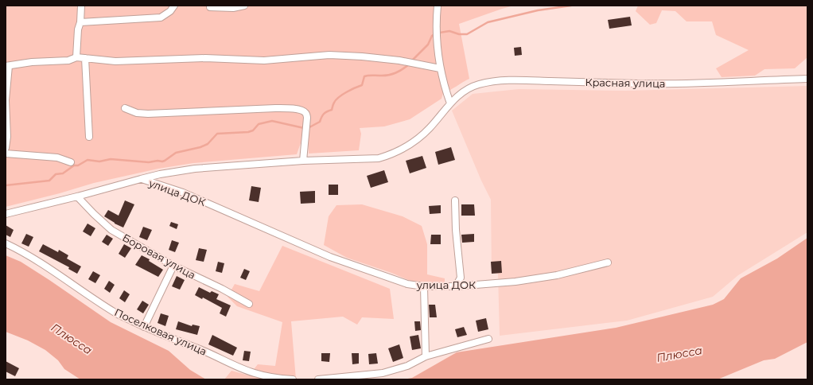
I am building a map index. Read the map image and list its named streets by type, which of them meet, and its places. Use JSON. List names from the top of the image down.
{
  "streets": {
    "street": [
      "Красная улица",
      "улица ДОК",
      "Боровая улица",
      "Поселковая улица"
    ]
  },
  "crossings": [
    ["Красная улица", "улица ДОК"]
  ],
  "water": ["Плюсса"]
}
